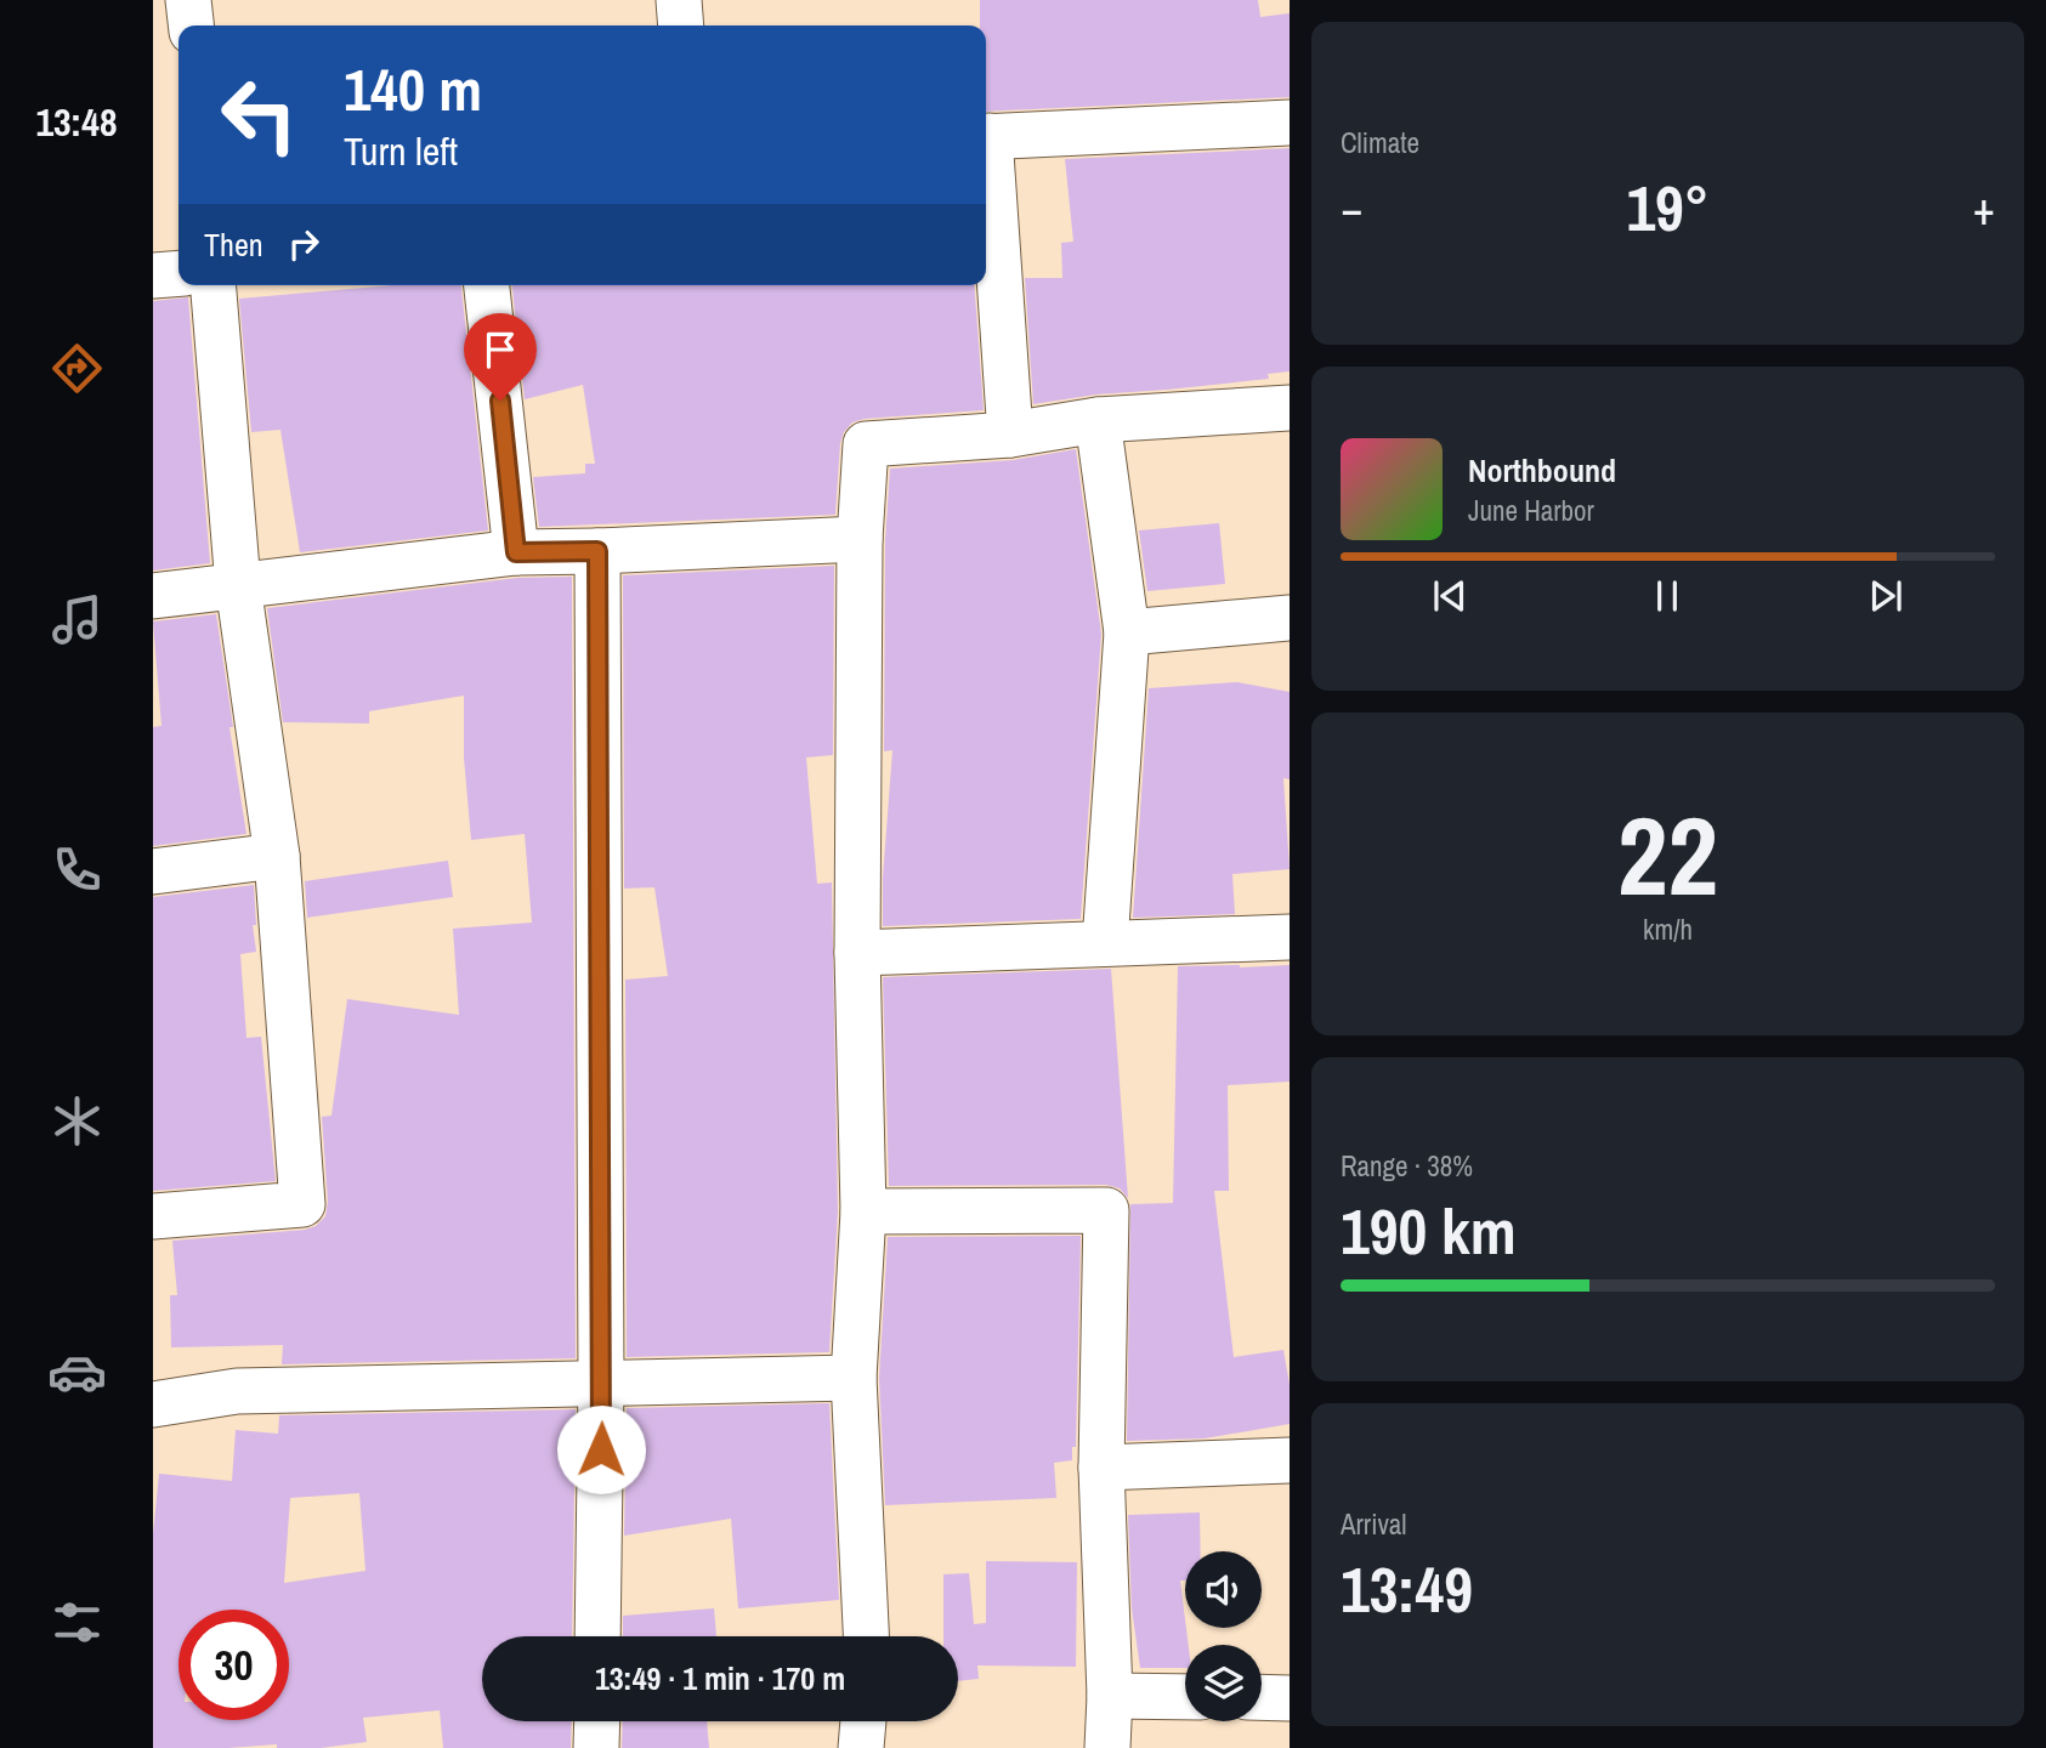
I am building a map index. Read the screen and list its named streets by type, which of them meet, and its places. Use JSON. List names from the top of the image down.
{
  "page": {
    "tabs": "13:48",
    "tile": [
      "Climate",
      ["22", "km/h"],
      ["Range · 38%", "190 km"],
      ["Arrival", "13:49"]
    ],
    "turn": ["140 m", "Turn left"],
    "heat": ["−", "19°", "+"],
    "then": "Then",
    "song": ["Northbound", "June Harbor"],
    "limit": "30",
    "trip": "13:49 · 1 min · 170 m"
  }
}
